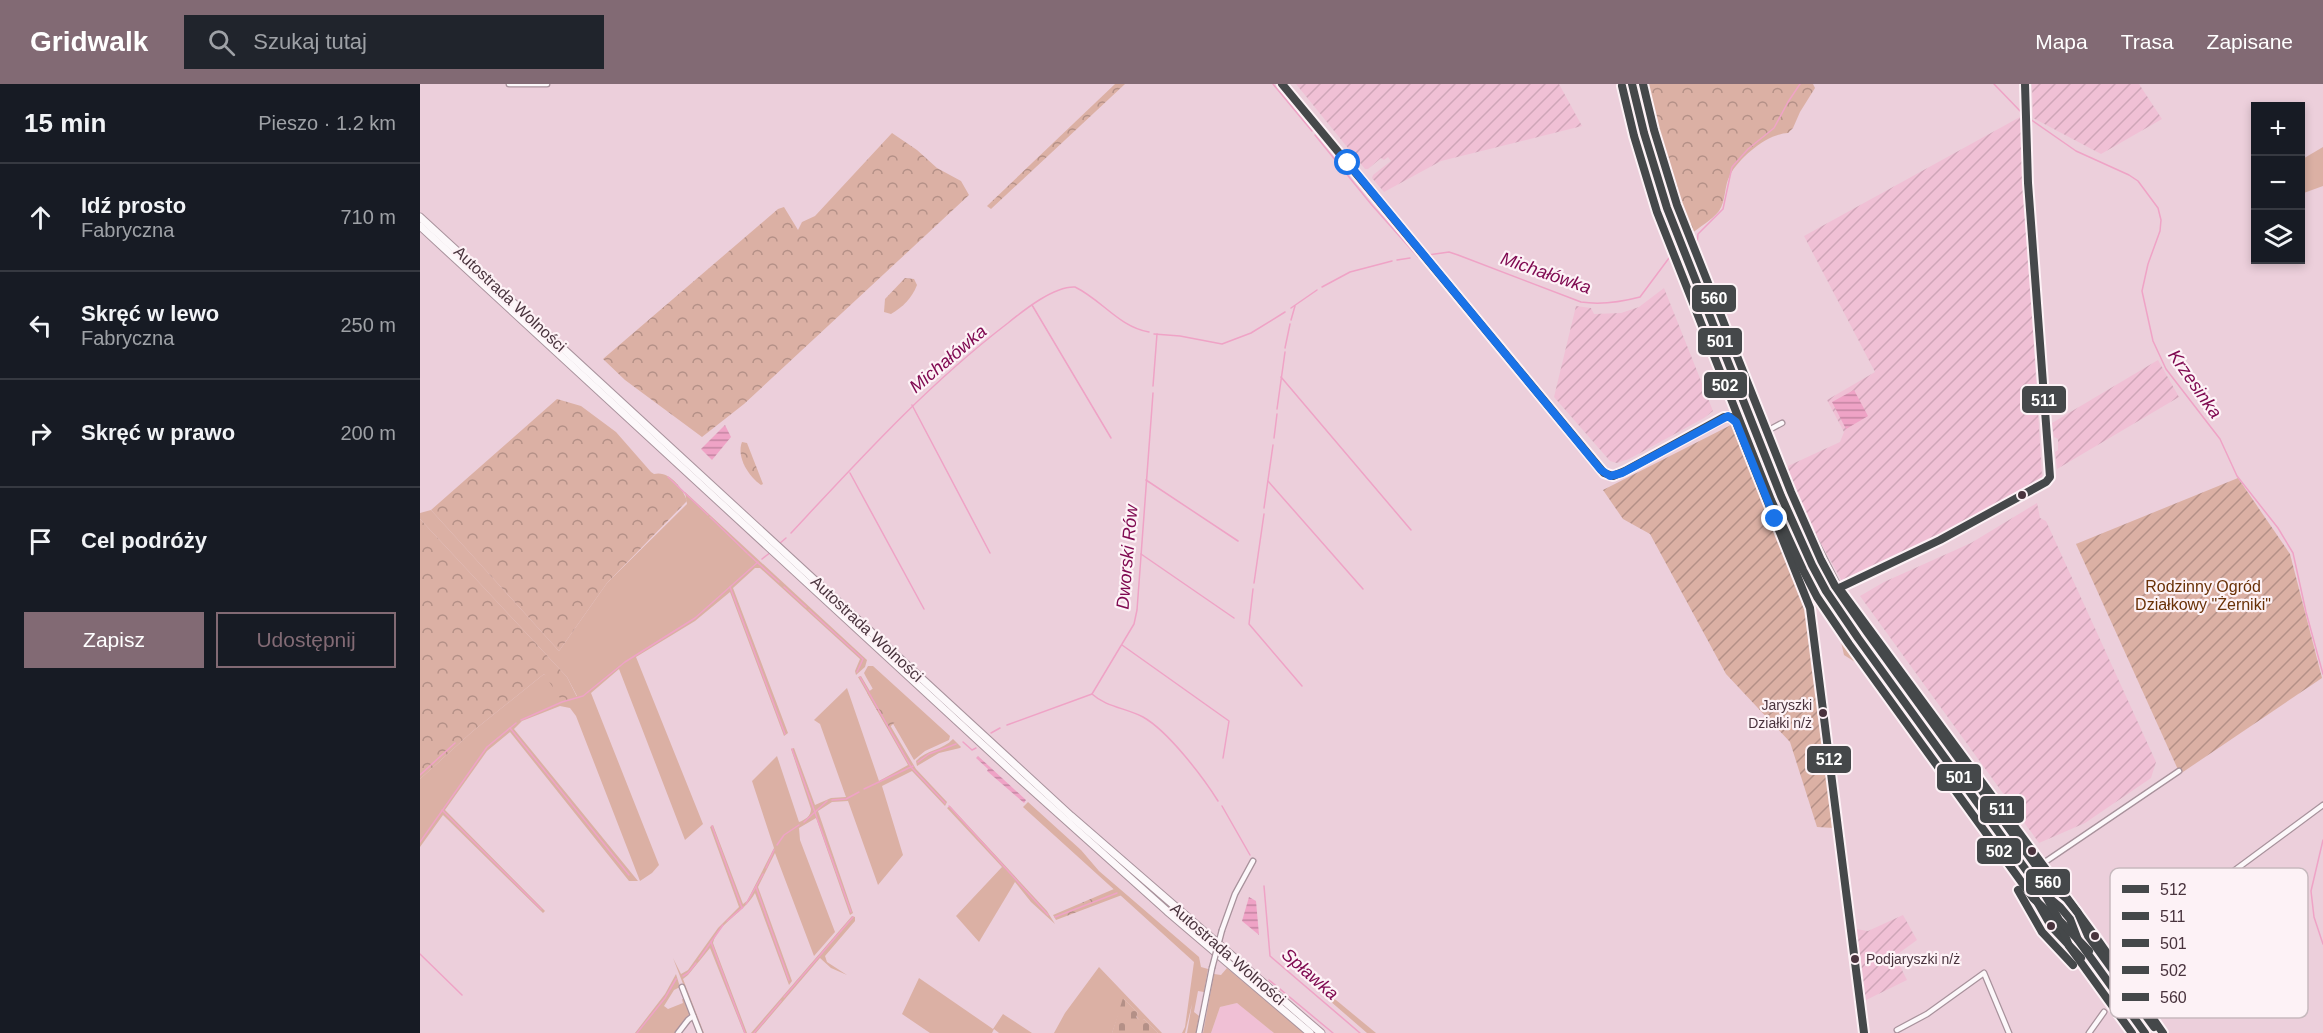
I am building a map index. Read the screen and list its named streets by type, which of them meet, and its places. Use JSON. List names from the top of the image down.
{
  "streets": {
    "highway": ["Autostrada Wolności"]
  },
  "water": [
    "Michałówka",
    "Krzesinka",
    "Dworski Rów",
    "Spławka"
  ],
  "parks": ["Rodzinny Ogród Działkowy \"Żerniki\""],
  "places": ["Jaryszki Działki n/ż", "Podjaryszki n/ż"],
  "lines": [
    "transit line 512",
    "transit line 511",
    "transit line 501",
    "transit line 560",
    "transit line 502"
  ],
  "legend": [
    "512",
    "511",
    "501",
    "502",
    "560"
  ],
  "page": {
    "header": "Gridwalk",
    "search": "Szukaj tutaj",
    "nav": ["Mapa", "Trasa", "Zapisane"],
    "heading": ["15 min", "Pieszo · 1.2 km"],
    "map_buttons": ["+", "−"],
    "list": [
      ["Idź prosto", "Fabryczna", "710 m"],
      ["Skręć w lewo", "Fabryczna", "250 m"],
      ["Skręć w prawo", "200 m"],
      "Cel podróży"
    ],
    "buttons": ["Zapisz", "Udostępnij"]
  }
}
